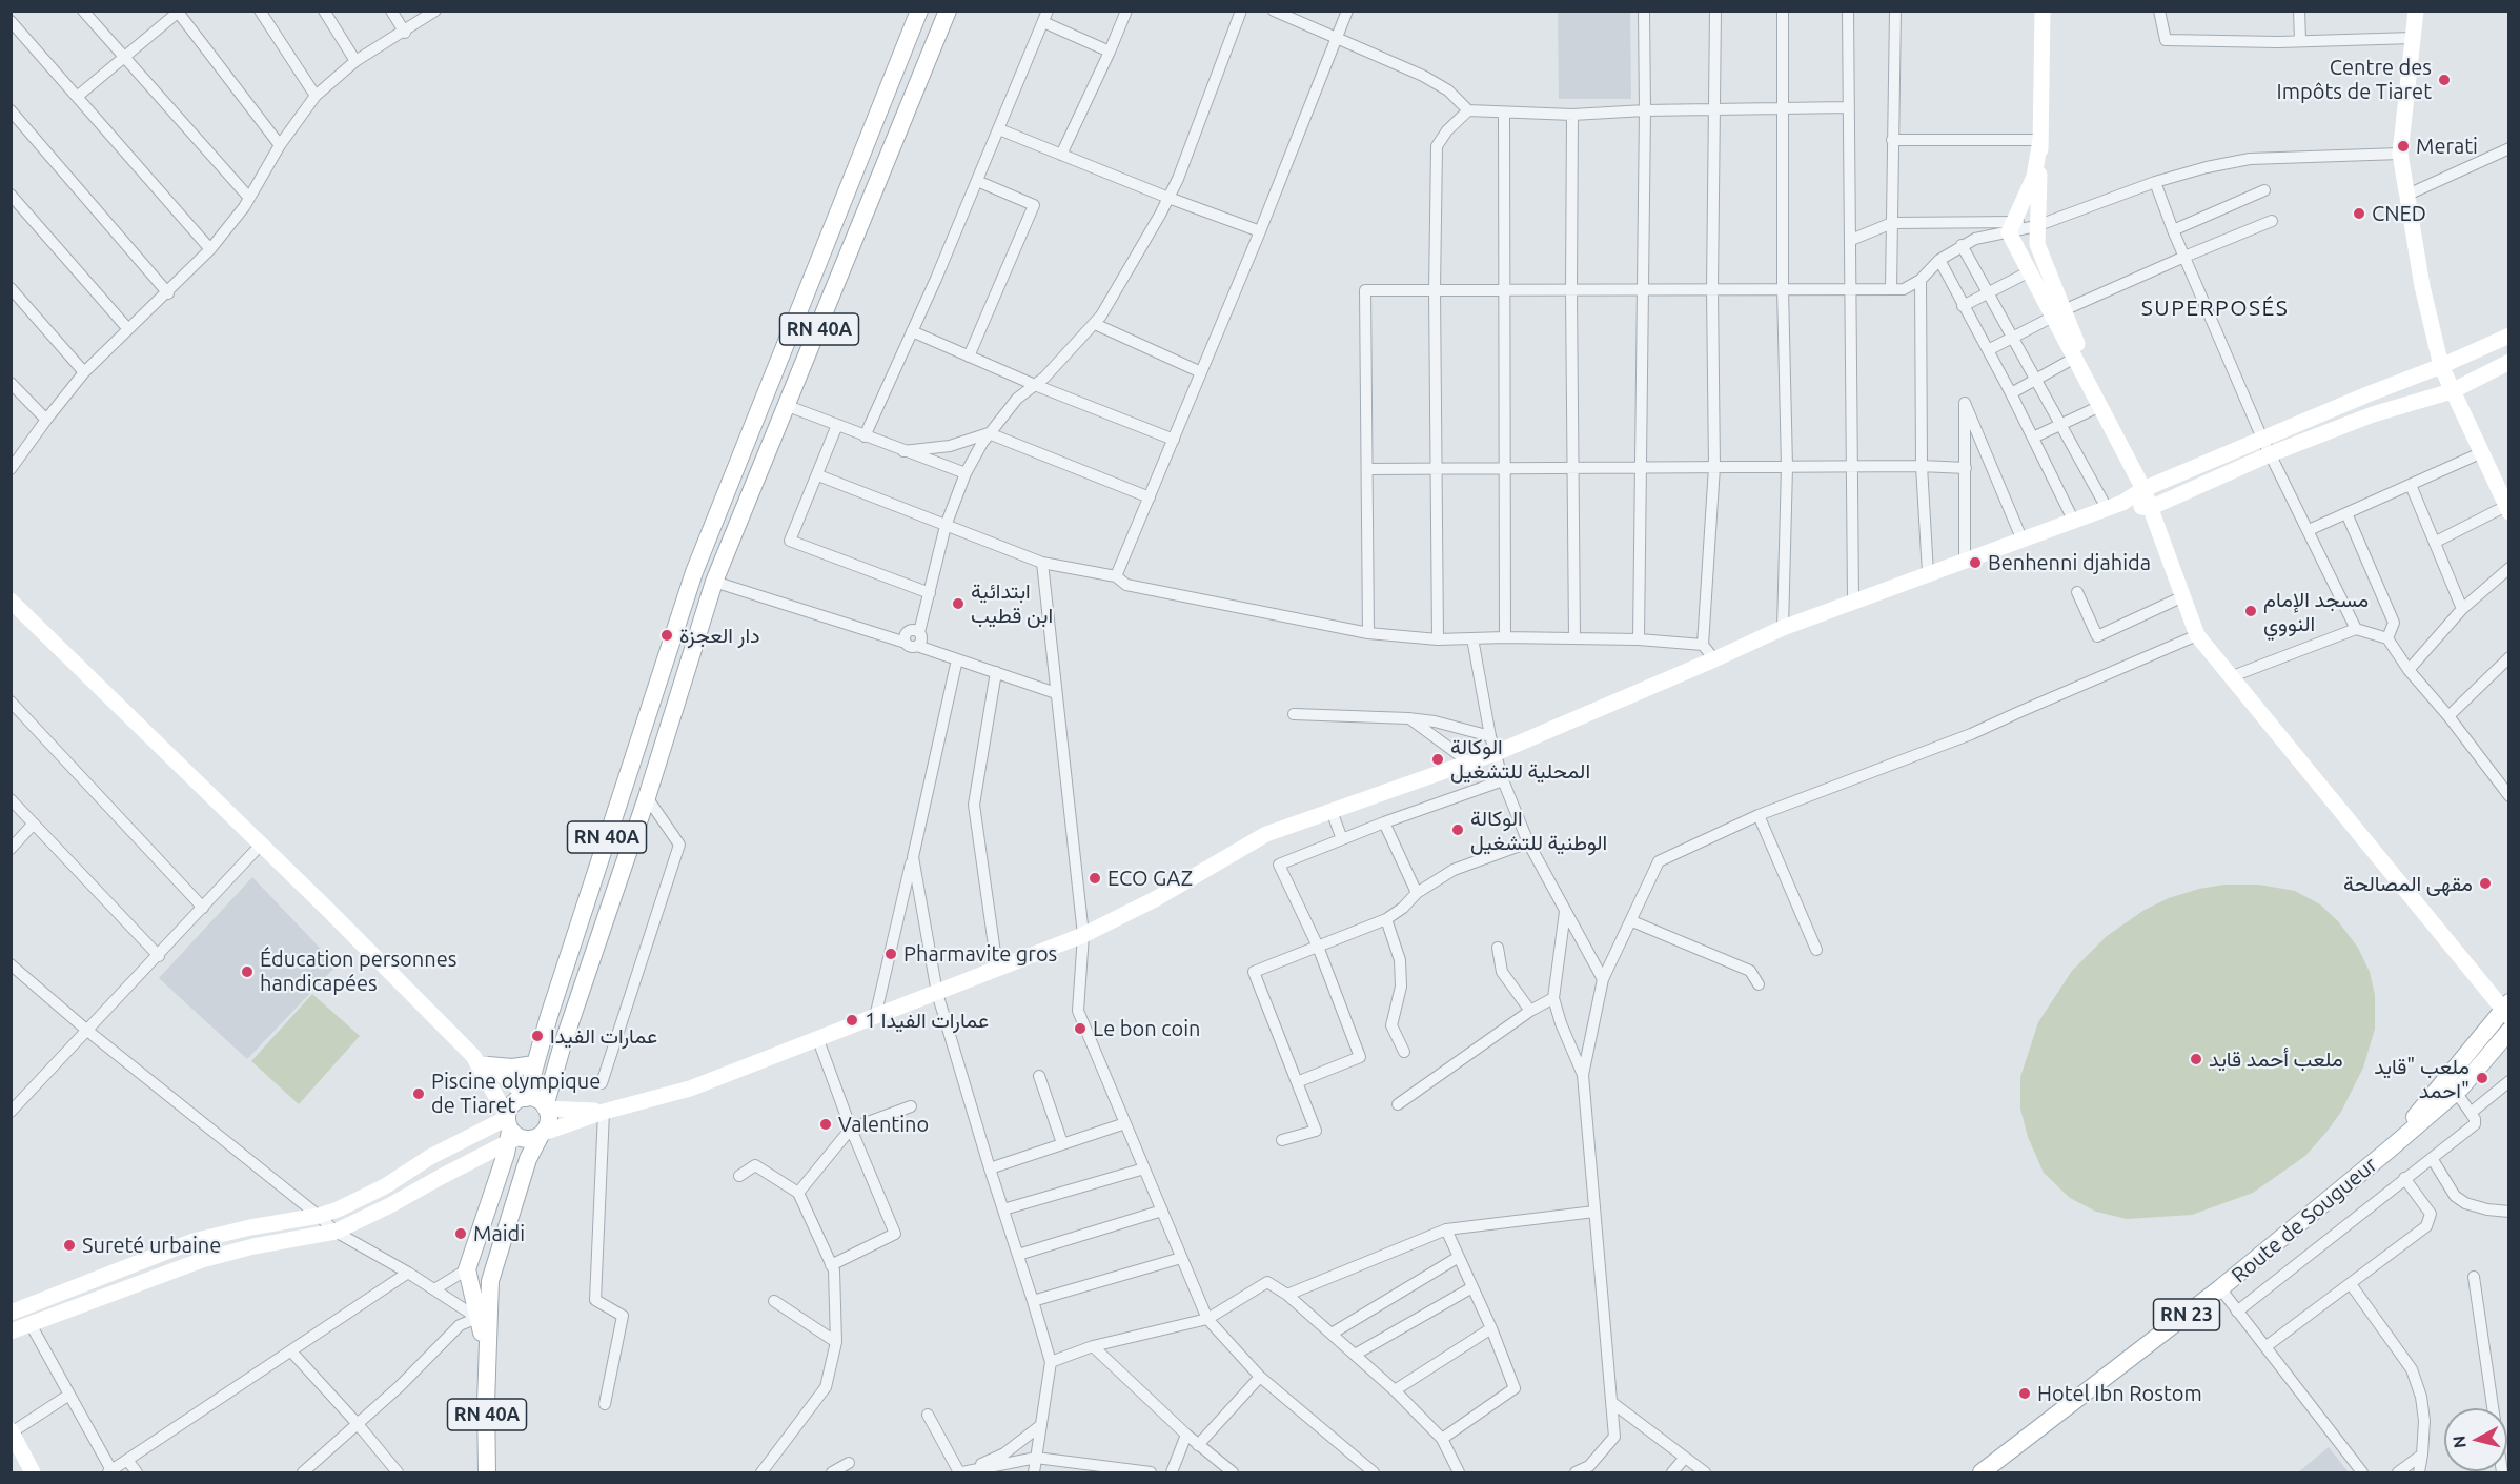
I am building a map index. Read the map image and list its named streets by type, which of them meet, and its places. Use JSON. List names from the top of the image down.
{
  "streets": {
    "main road": ["RN 40A", "Route de Sougueur", "RN 23"]
  },
  "crossings": [
    ["Route de Sougueur", "RN 23"]
  ],
  "districts": ["SUPERPOSÉS"],
  "places": [
    "Centre des Impôts de Tiaret",
    "Merati",
    "CNED",
    "Benhenni djahida",
    "ابتدائية ابن قطيب",
    "مسجد الإمام النووي",
    "دار العجزة",
    "الوكالة المحلية للتشغيل",
    "الوكالة الوطنية للتشغيل",
    "ECO GAZ",
    "مقهى المصالحة",
    "Pharmavite gros",
    "Éducation personnes handicapées",
    "عمارات الفيدا 1",
    "Le bon coin",
    "عمارات الفيدا",
    "ملعب أحمد قايد",
    "ملعب \"قايد احمد\"",
    "Piscine olympique de Tiaret",
    "Valentino",
    "Maidi",
    "Sureté urbaine",
    "Hotel Ibn Rostom"
  ],
  "north": "left"
}
